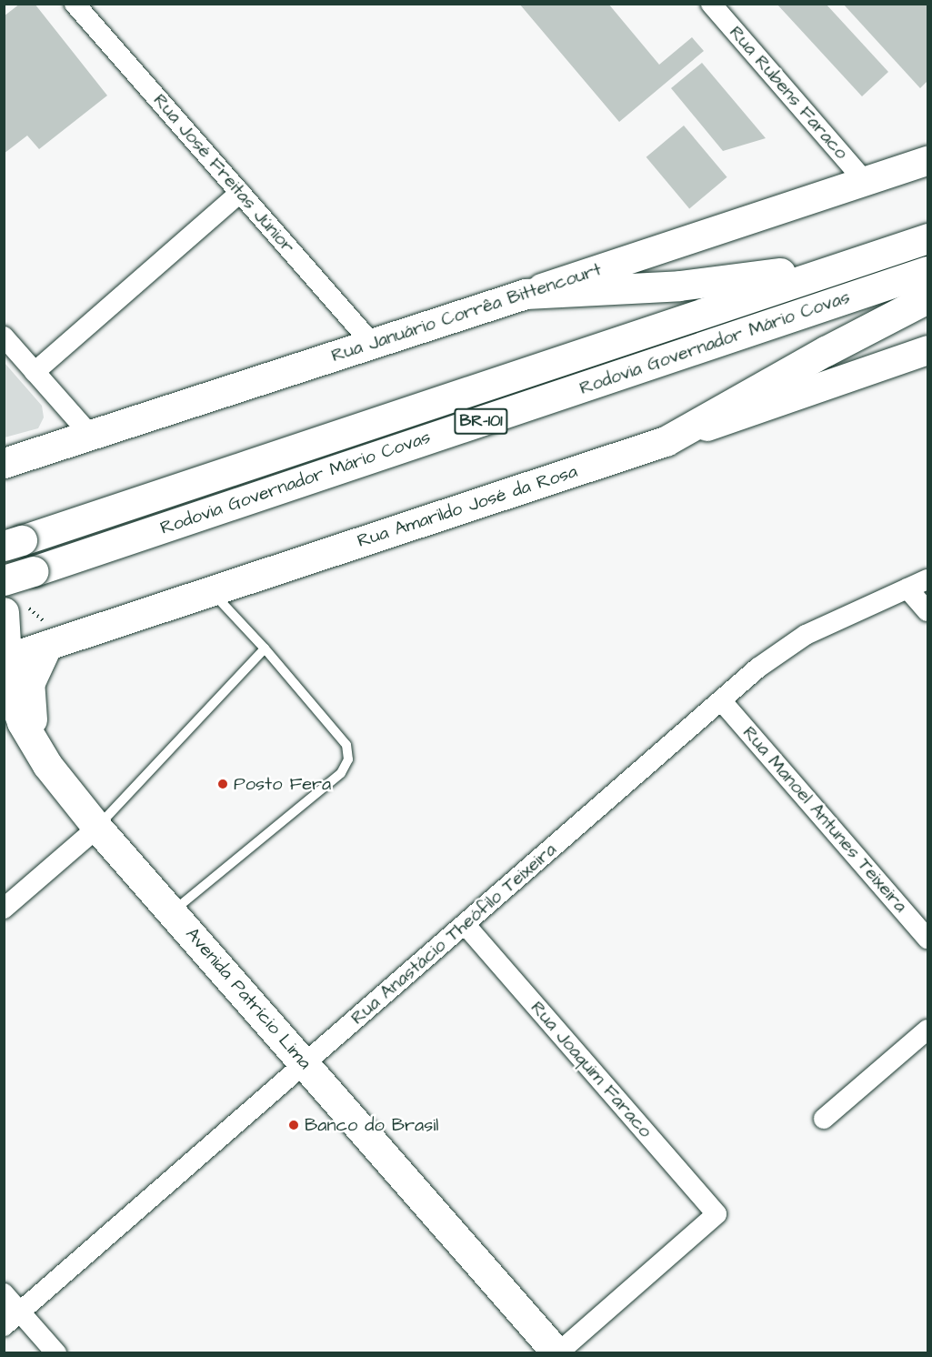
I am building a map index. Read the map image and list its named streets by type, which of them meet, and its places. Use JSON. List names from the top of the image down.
{
  "streets": {
    "main road": [
      "Rua Januário Corrêa Bittencourt",
      "Rodovia Governador Mário Covas",
      "BR-101",
      "Rua Amarildo José da Rosa",
      "Avenida Patrício Lima"
    ],
    "street": [
      "Rua Rubens Faraco",
      "Rua José Freitas Júnior",
      "Rua Manoel Antunes Teixeira",
      "Rua Anastácio Theófilo Teixeira",
      "Rua Joaquim Faraco"
    ]
  },
  "crossings": [
    ["Rua Rubens Faraco", "Rua Januário Corrêa Bittencourt"],
    ["Rua José Freitas Júnior", "Rua Januário Corrêa Bittencourt"],
    ["Rua Amarildo José da Rosa", "Avenida Patrício Lima"],
    ["Rua Manoel Antunes Teixeira", "Rua Anastácio Theófilo Teixeira"],
    ["Rua Anastácio Theófilo Teixeira", "Avenida Patrício Lima"],
    ["Rua Anastácio Theófilo Teixeira", "Rua Joaquim Faraco"],
    ["Avenida Patrício Lima", "Rua Joaquim Faraco"]
  ],
  "places": ["Posto Fera", "Banco do Brasil"]
}
